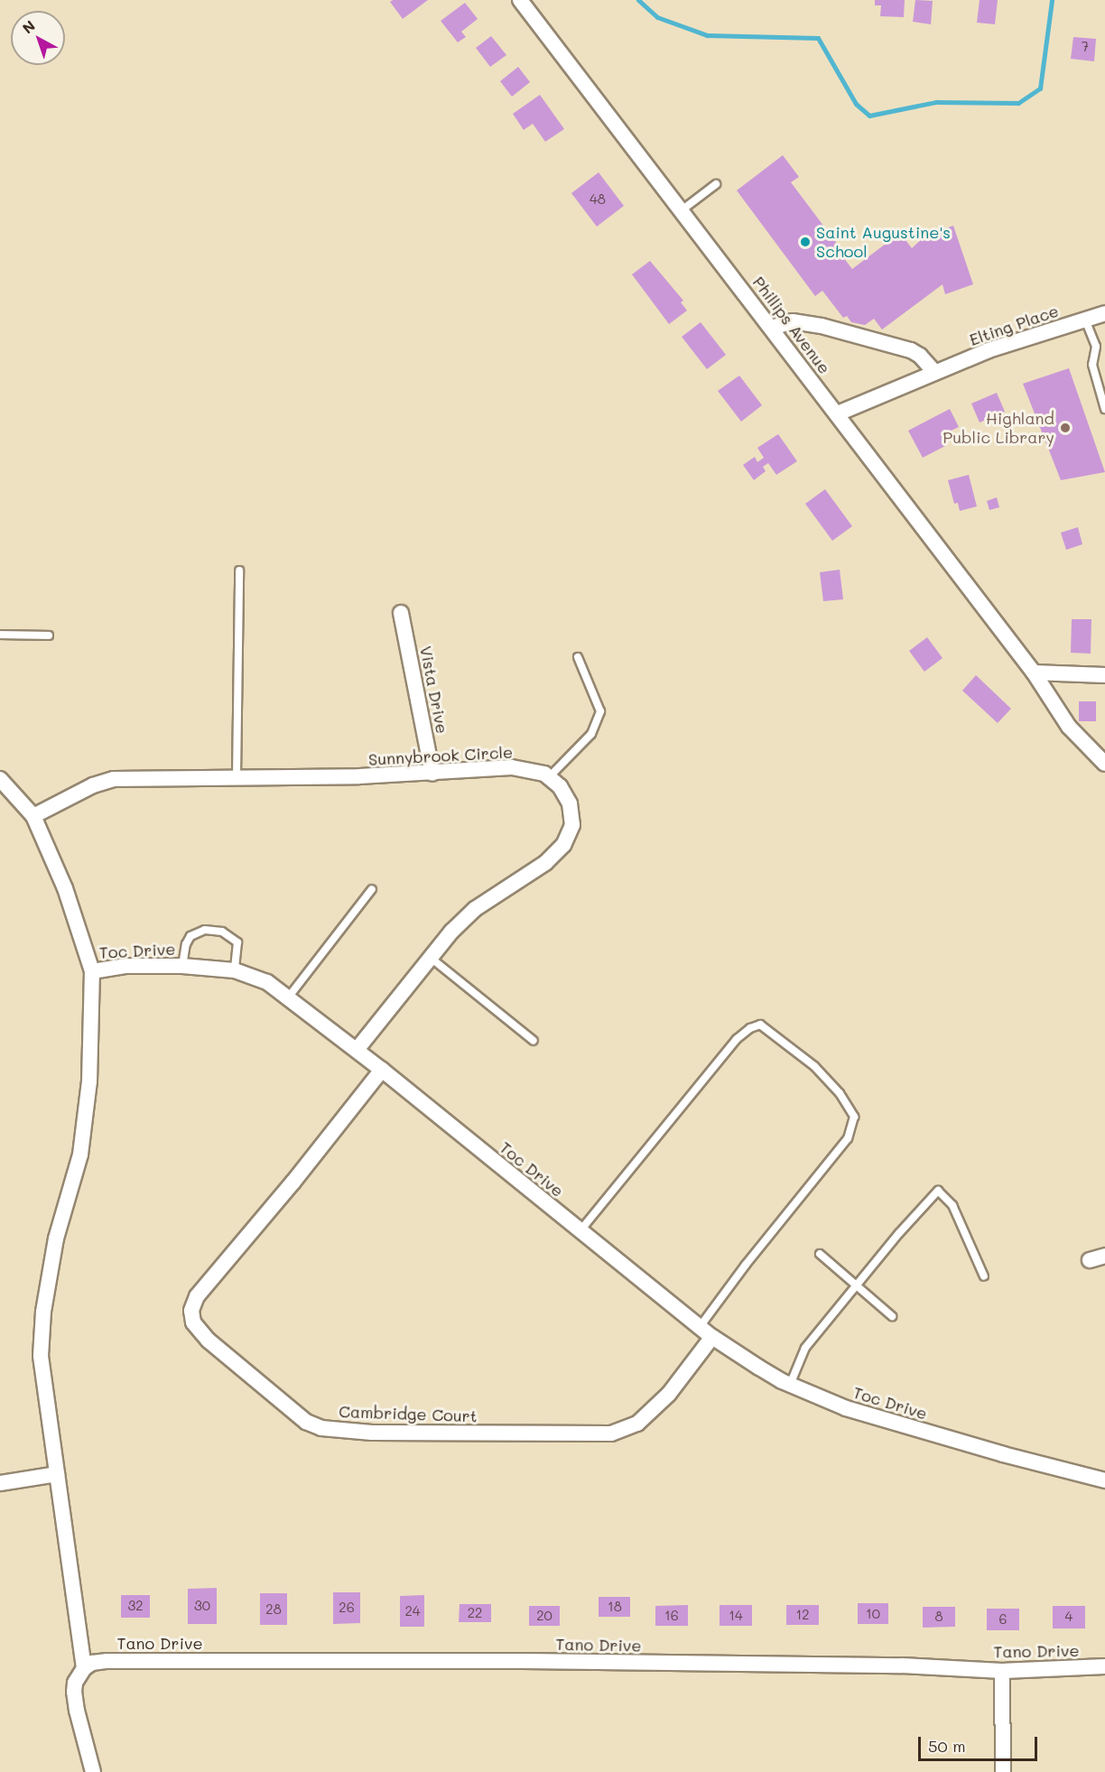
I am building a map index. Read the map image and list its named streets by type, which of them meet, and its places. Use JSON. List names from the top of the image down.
{
  "streets": {
    "street": [
      "Phillips Avenue",
      "Elting Place",
      "Vista Drive",
      "Sunnybrook Circle",
      "Toc Drive",
      "Cambridge Court",
      "Tano Drive"
    ]
  },
  "crossings": [
    ["Phillips Avenue", "Elting Place"],
    ["Vista Drive", "Sunnybrook Circle"],
    ["Sunnybrook Circle", "Toc Drive"],
    ["Toc Drive", "Cambridge Court"]
  ],
  "places": ["Saint Augustine's School", "Highland Public Library"],
  "house_numbers": [
    "7",
    "48",
    "32",
    "30",
    "18",
    "26",
    "28",
    "24",
    "22",
    "10",
    "12",
    "20",
    "16",
    "14",
    "8",
    "4",
    "6"
  ],
  "scale_bar": "50 m",
  "north": "top left"
}
